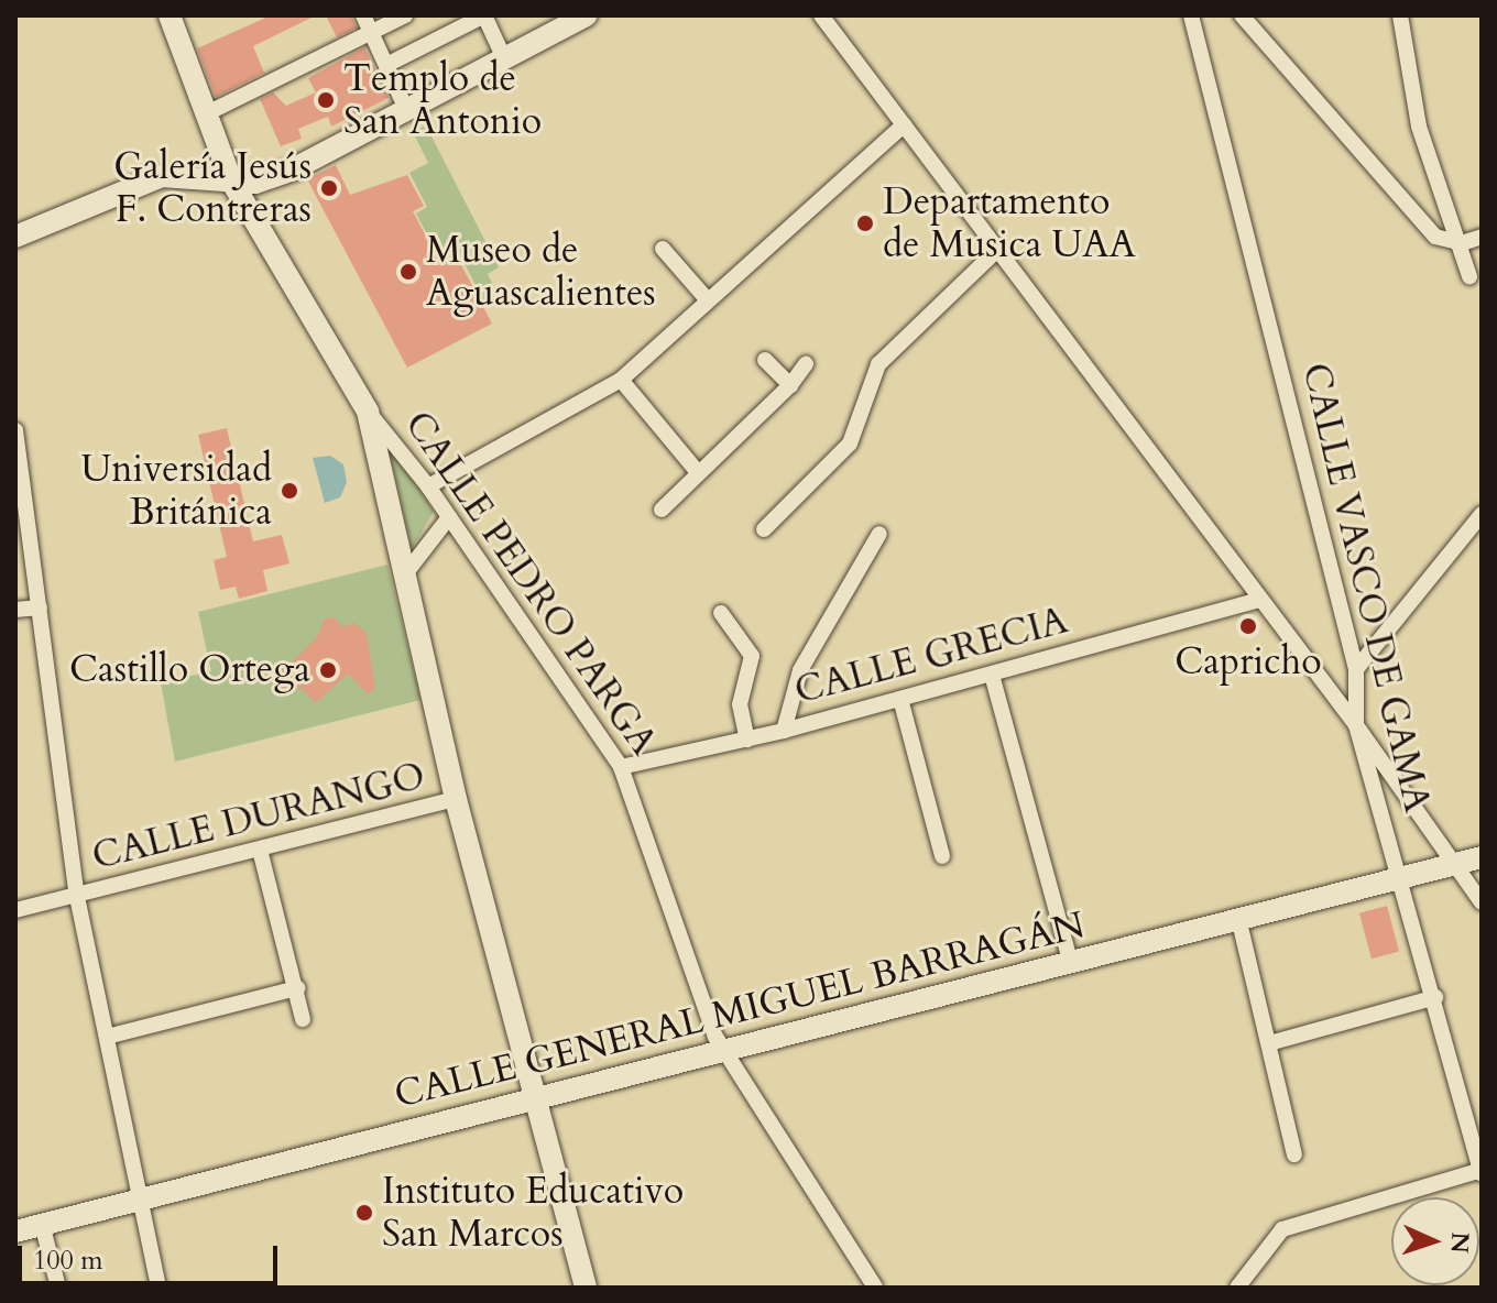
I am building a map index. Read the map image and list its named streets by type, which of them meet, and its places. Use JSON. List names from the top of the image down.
{
  "streets": {
    "street": [
      "CALLE PEDRO PARGA",
      "CALLE VASCO DE GAMA",
      "CALLE GRECIA",
      "CALLE DURANGO",
      "CALLE GENERAL MIGUEL BARRAGÁN"
    ]
  },
  "crossings": [
    ["CALLE PEDRO PARGA", "CALLE GRECIA"],
    ["CALLE PEDRO PARGA", "CALLE GENERAL MIGUEL BARRAGÁN"],
    ["CALLE VASCO DE GAMA", "CALLE GENERAL MIGUEL BARRAGÁN"]
  ],
  "places": [
    "Templo de San Antonio",
    "Galería Jesús F. Contreras",
    "Departamento de Musica UAA",
    "Museo de Aguascalientes",
    "Universidad Británica",
    "Capricho",
    "Castillo Ortega",
    "Instituto Educativo San Marcos"
  ],
  "scale_bar": "100 m",
  "north": "right"
}
